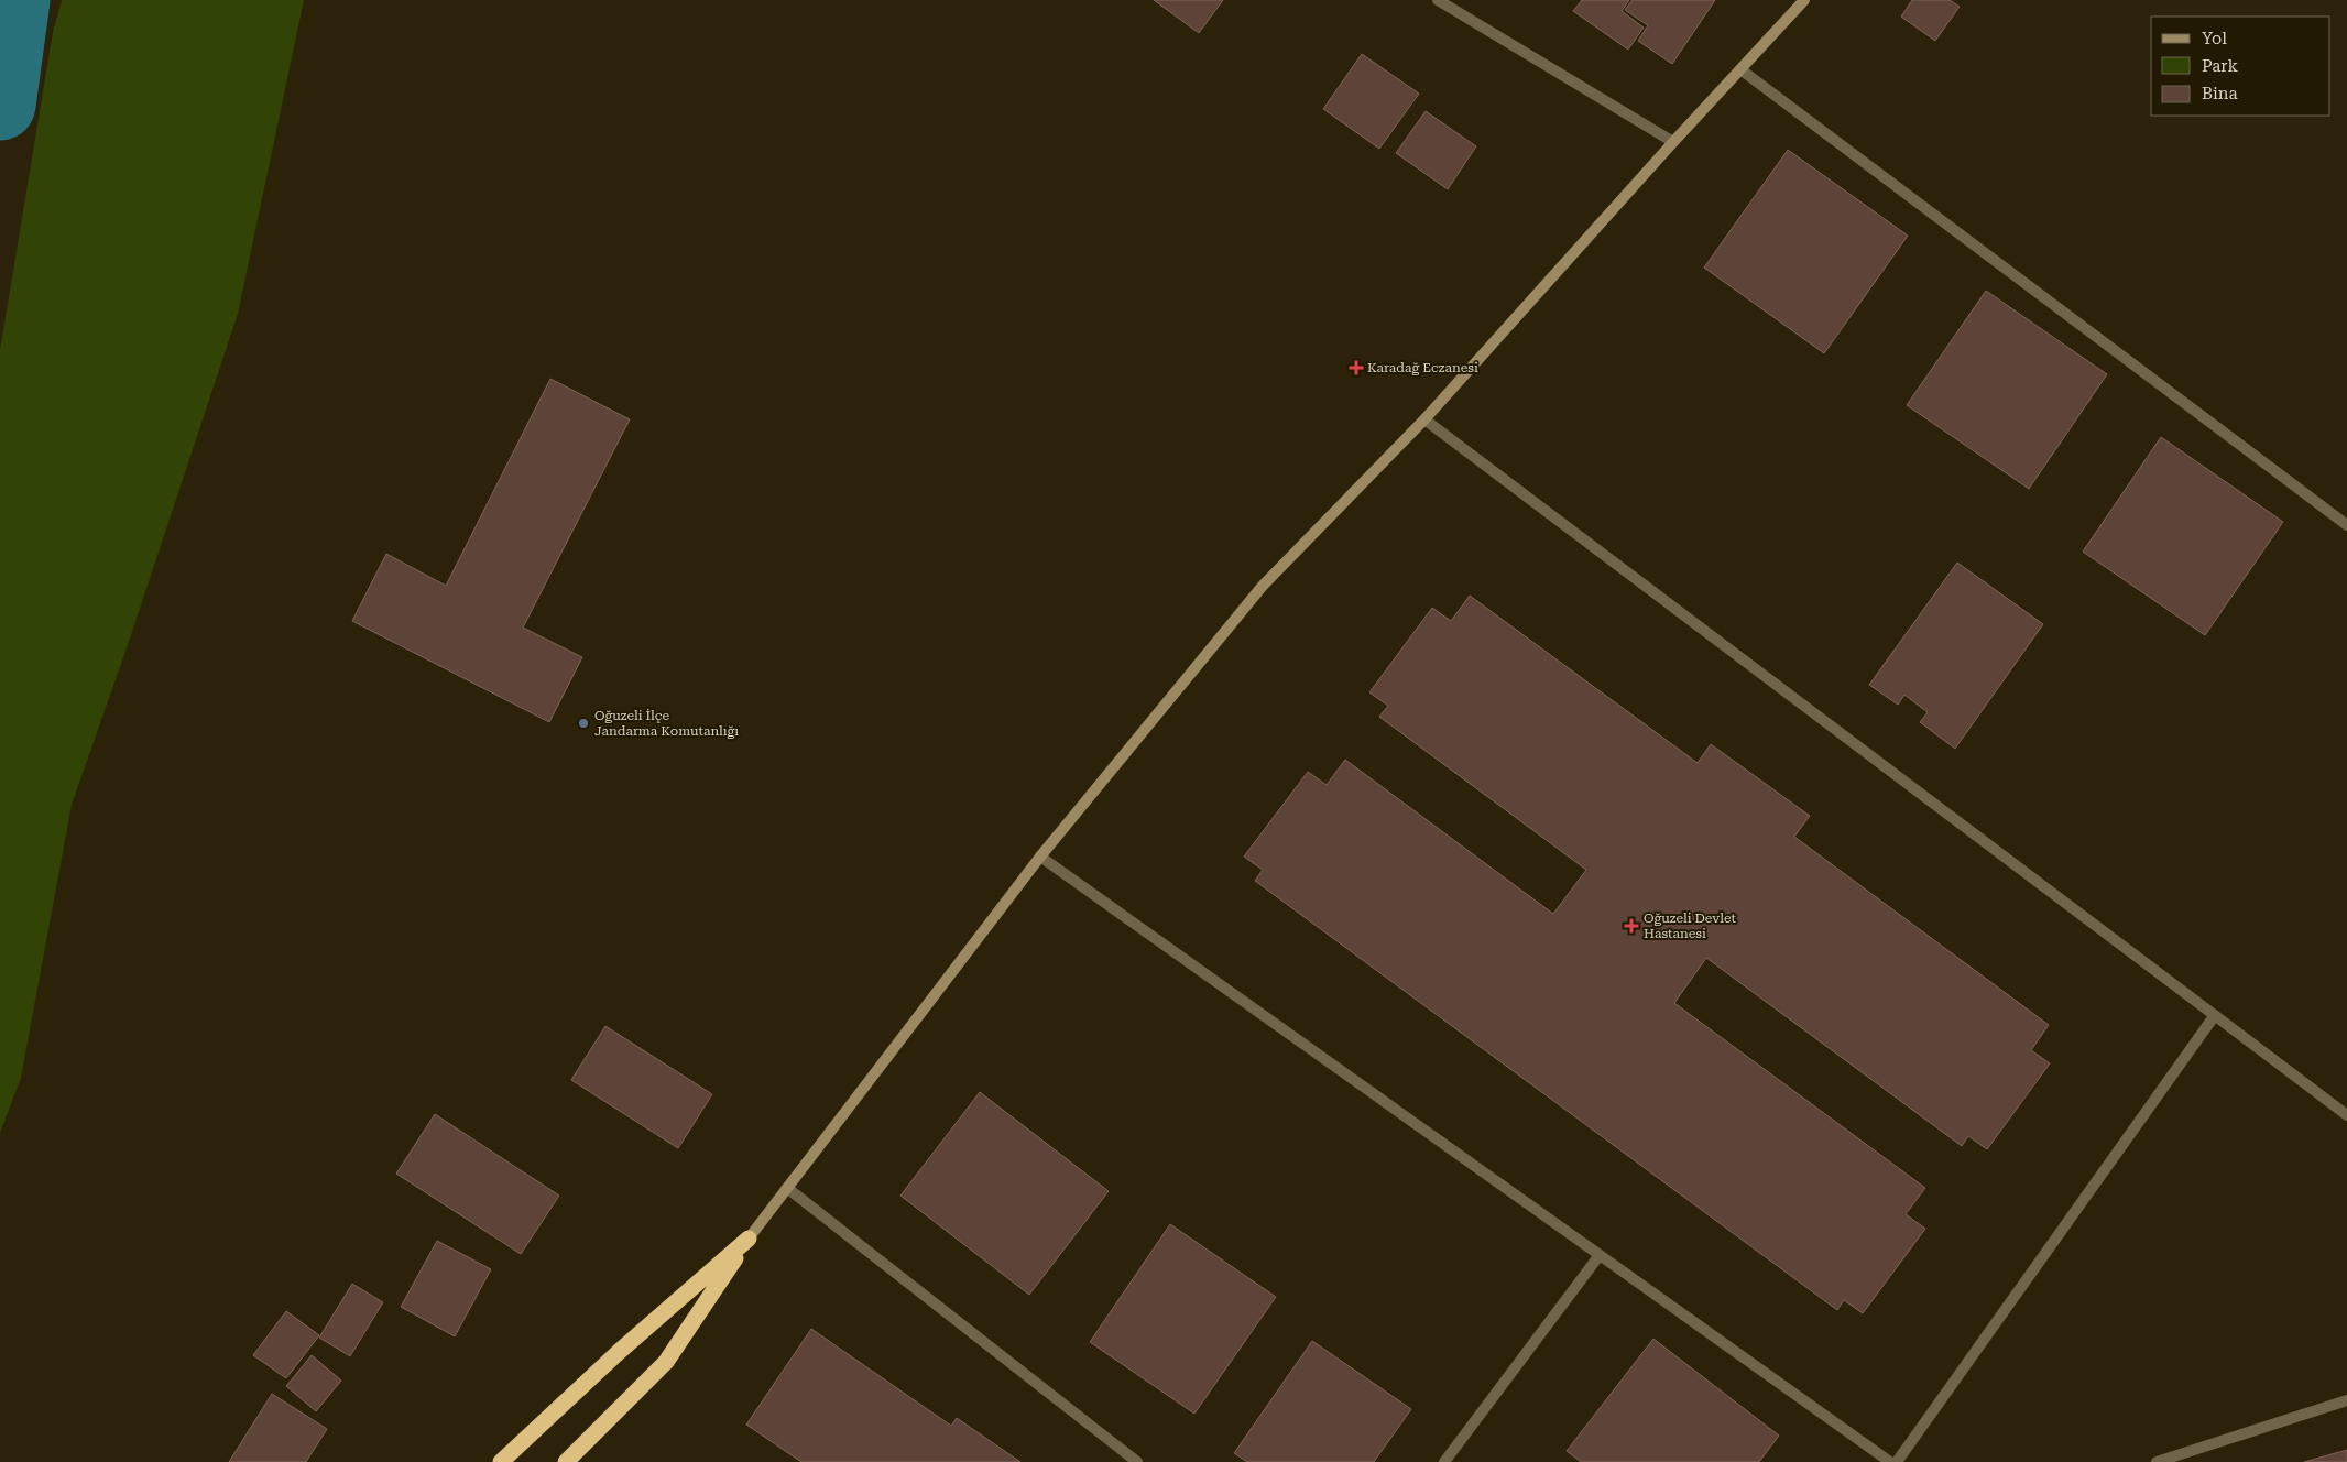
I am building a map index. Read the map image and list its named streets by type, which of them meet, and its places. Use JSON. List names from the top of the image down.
{
  "places": {
    "health": ["Karadağ Eczanesi", "Oğuzeli Devlet Hastanesi"],
    "other": ["Oğuzeli İlçe Jandarma Komutanlığı"]
  },
  "legend": ["Yol", "Park", "Bina"]
}
